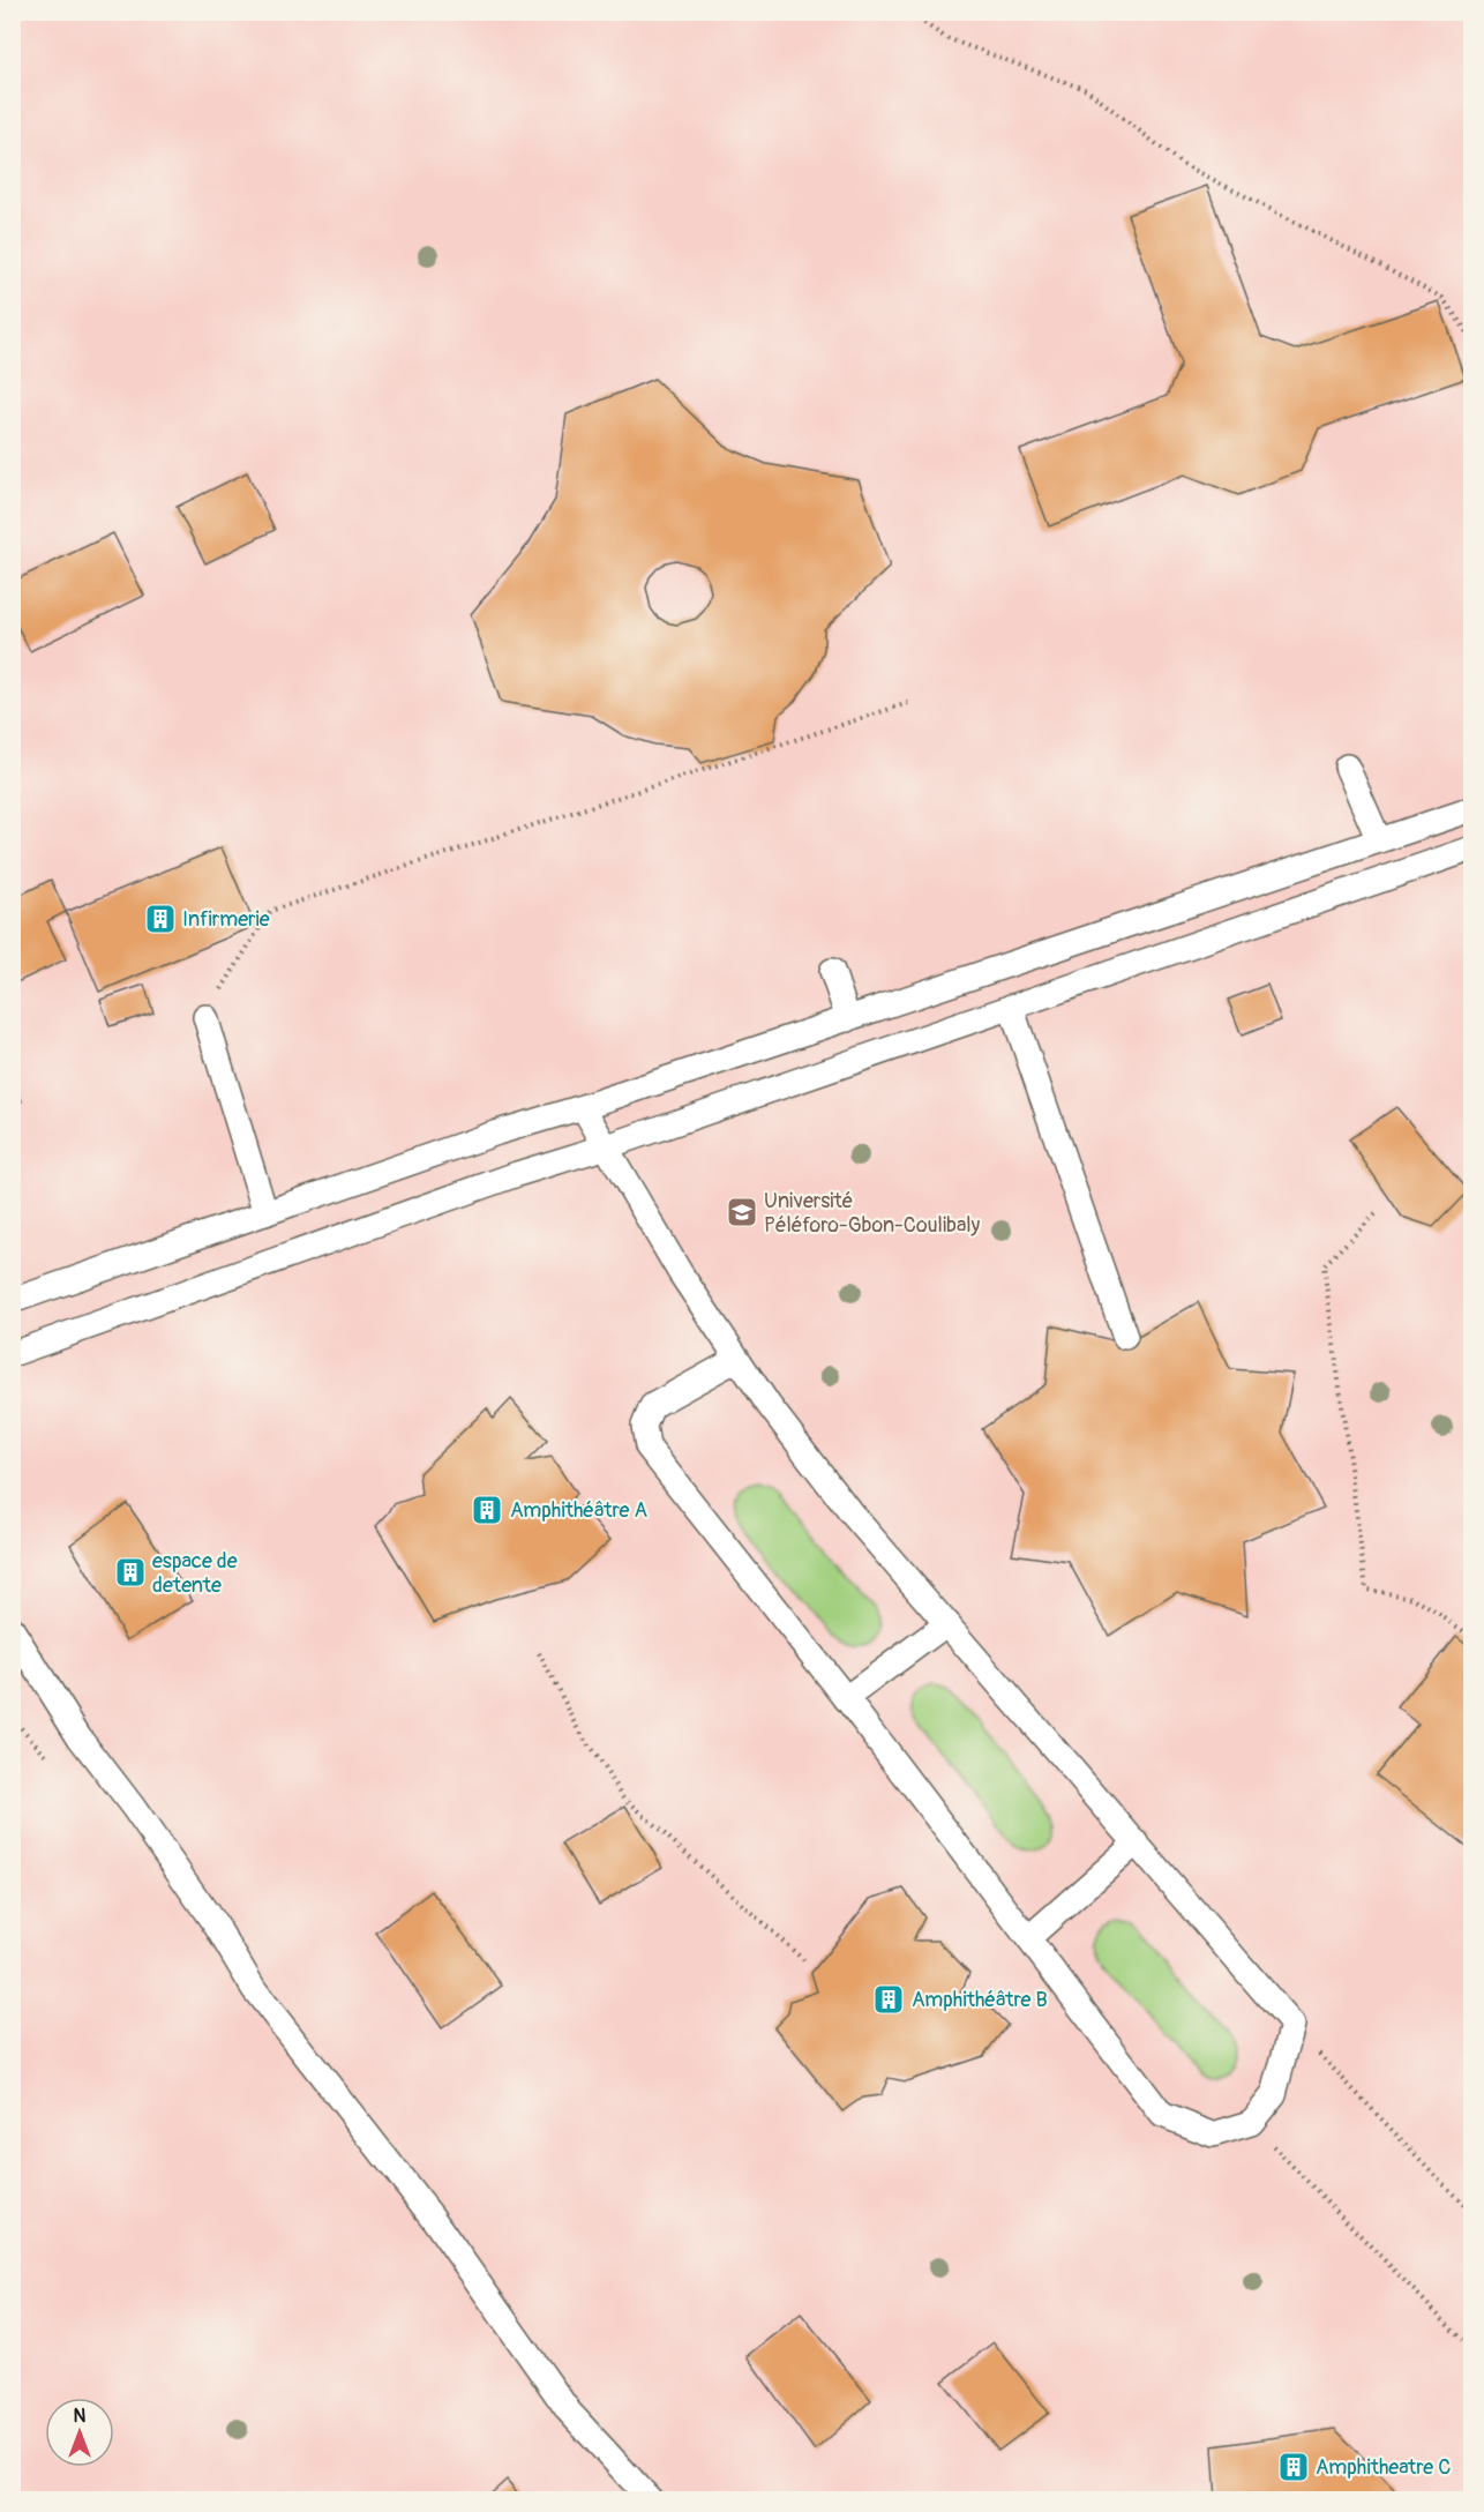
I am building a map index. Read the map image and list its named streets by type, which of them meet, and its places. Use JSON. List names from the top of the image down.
{
  "places": {
    "building": [
      "Infirmerie",
      "Amphithéâtre A",
      "espace de detente",
      "Amphithéâtre B",
      "Amphitheatre C"
    ],
    "school or university": ["Université Péléforo-Gbon-Coulibaly"]
  },
  "north": "top"
}
